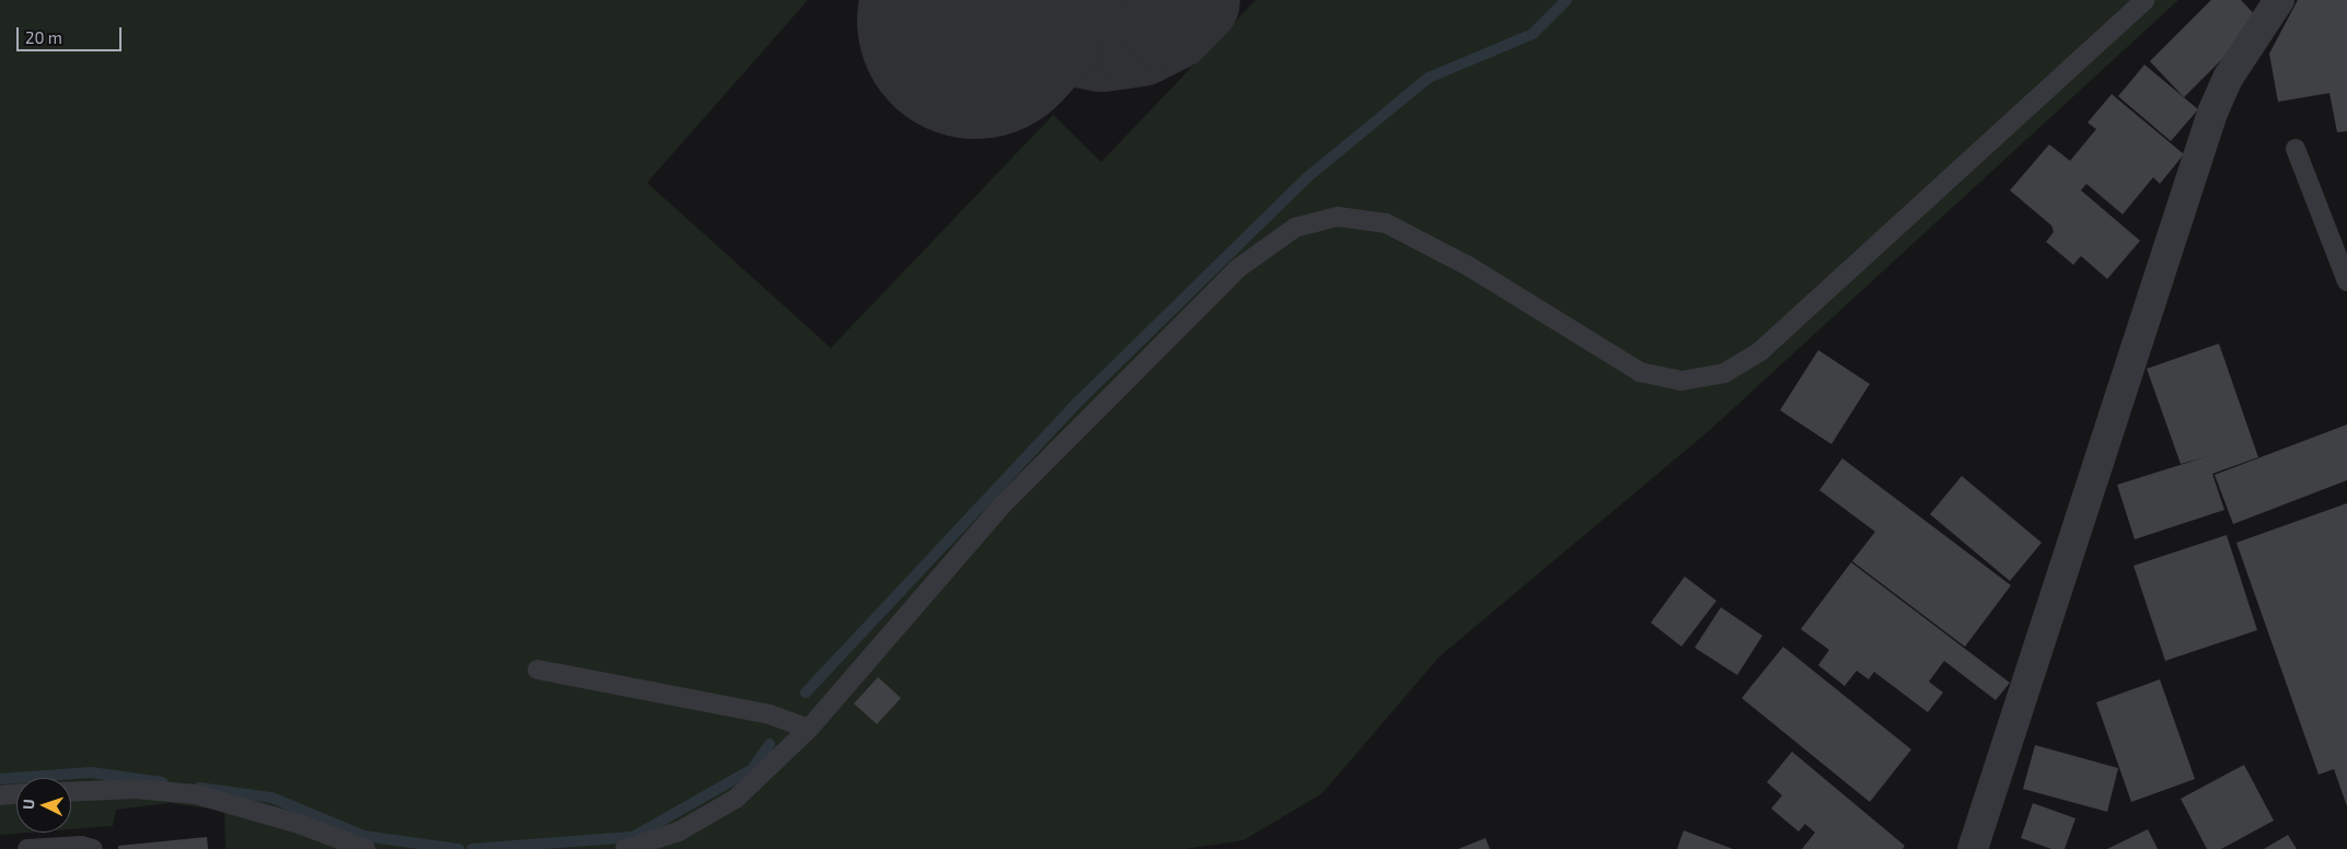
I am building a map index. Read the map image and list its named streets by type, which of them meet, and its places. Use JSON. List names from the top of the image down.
{
  "scale_bar": "20 m",
  "north": "left"
}
